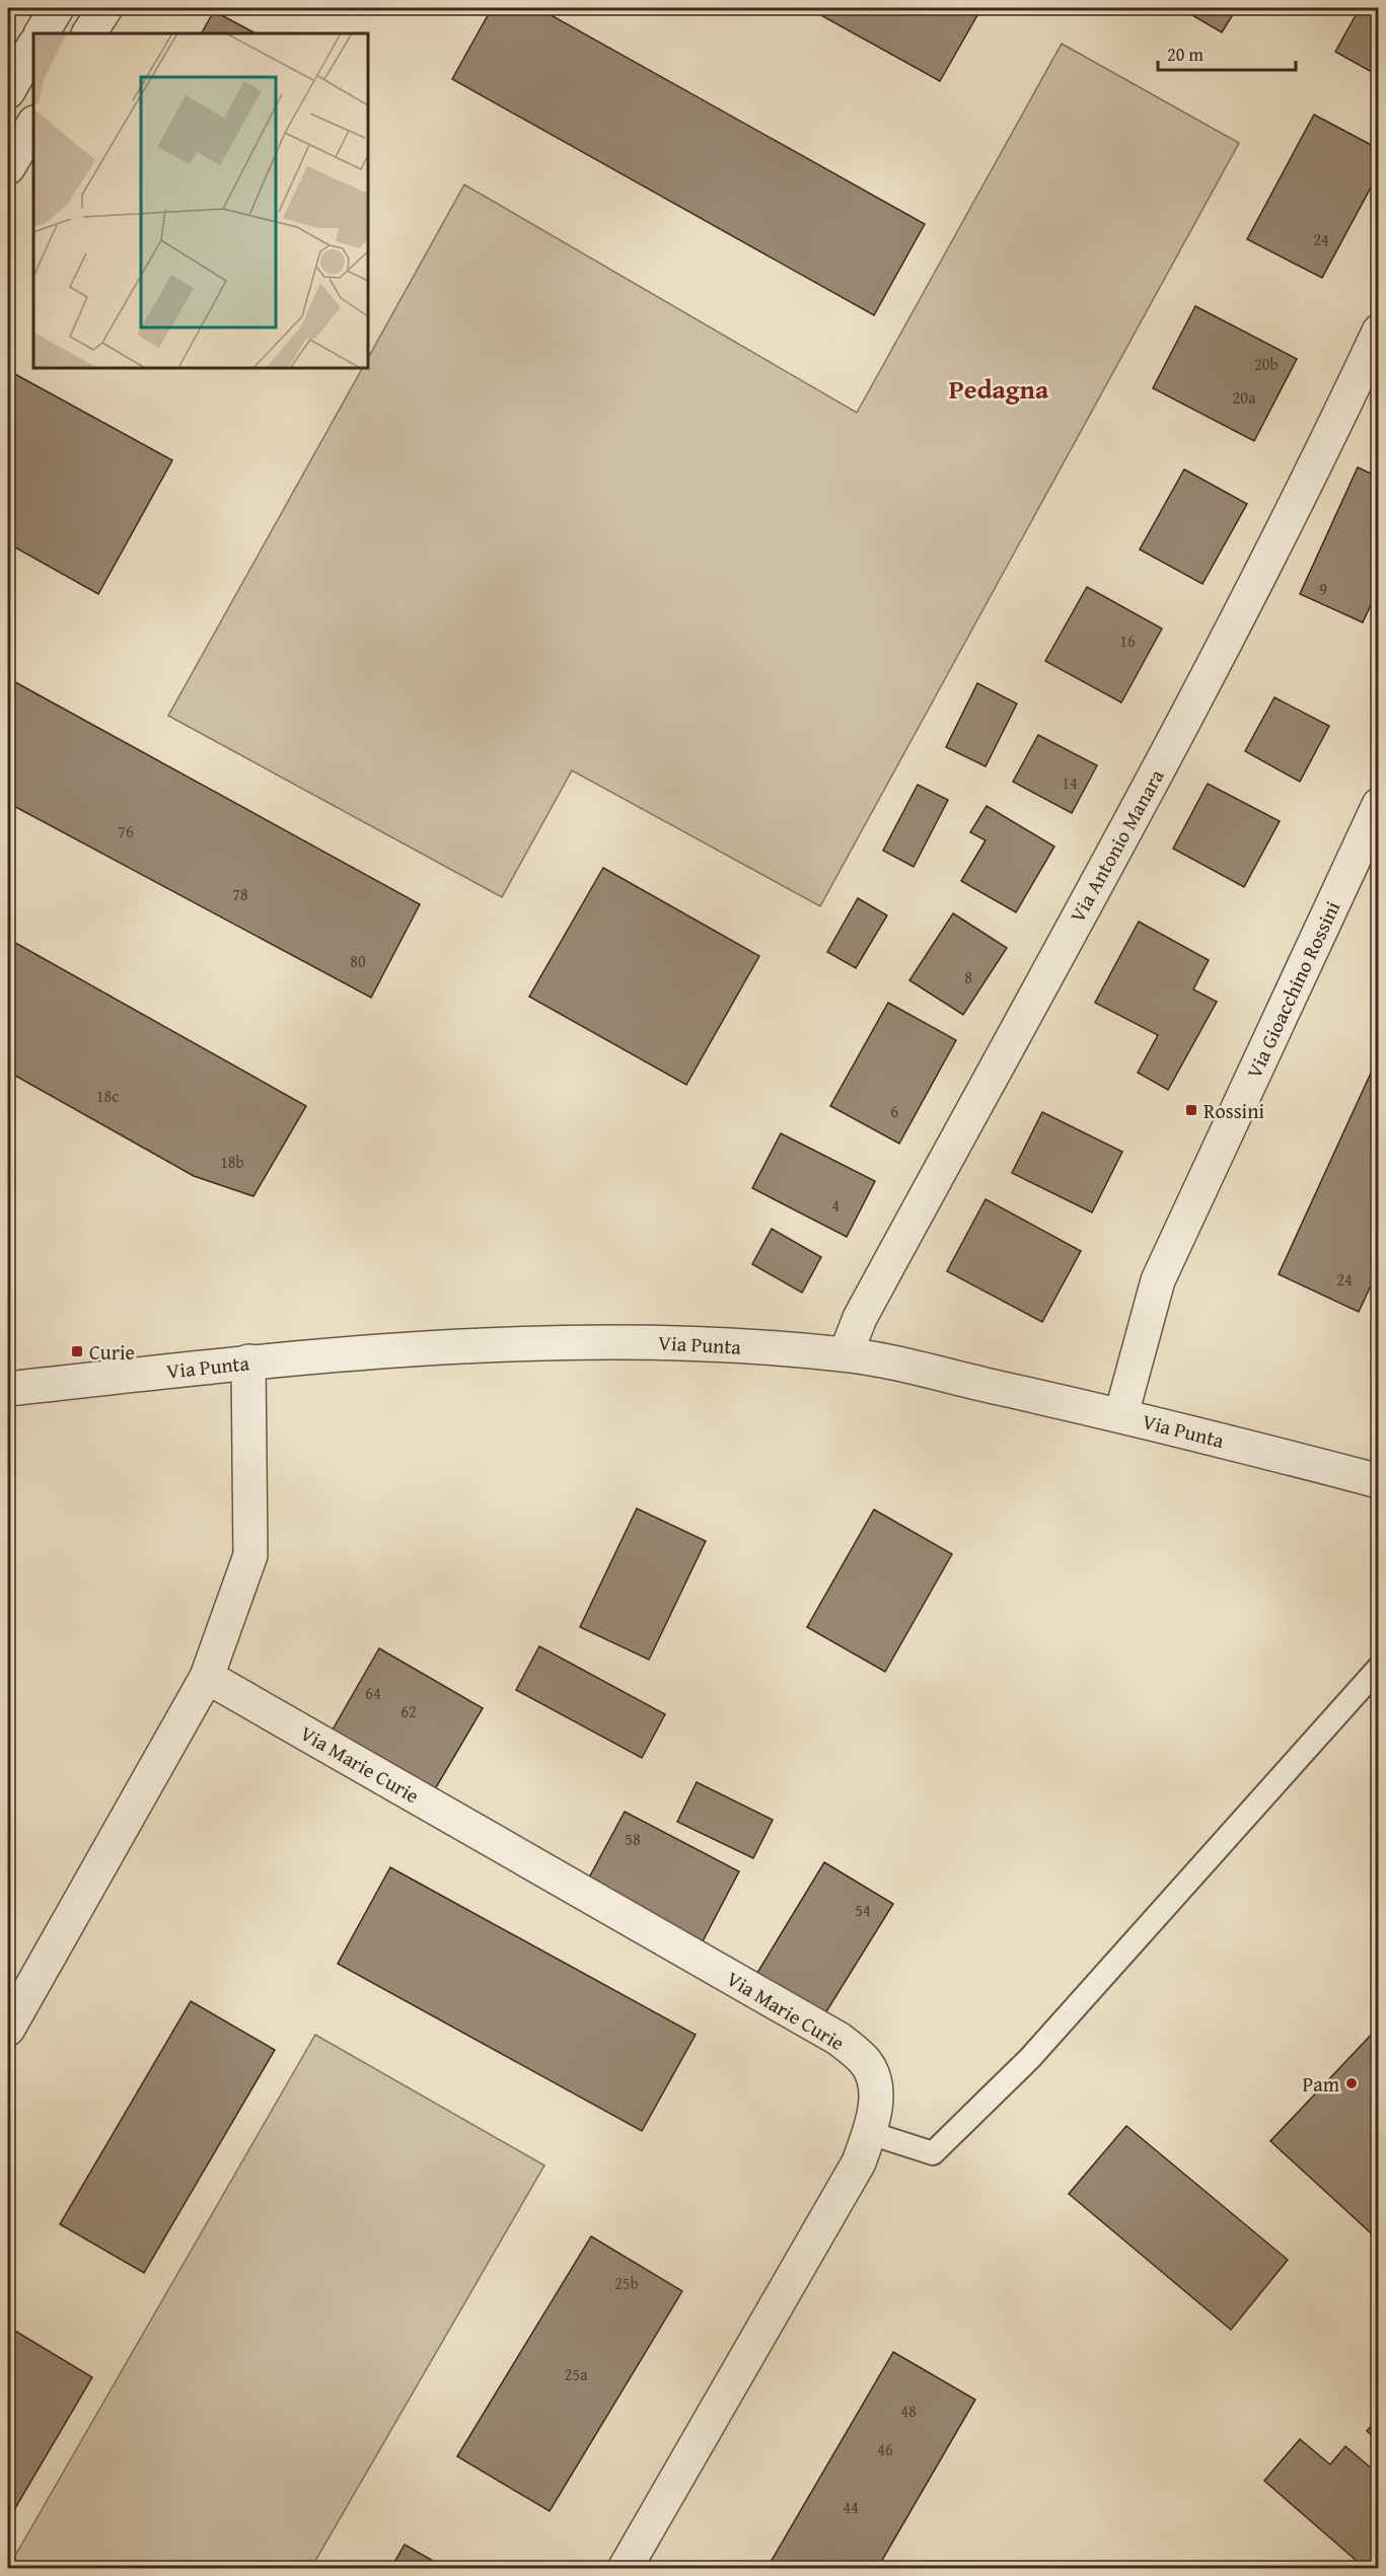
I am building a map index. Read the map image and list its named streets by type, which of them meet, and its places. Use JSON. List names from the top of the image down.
{
  "streets": {
    "street": [
      "Via Antonio Manara",
      "Via Gioacchino Rossini",
      "Via Punta",
      "Via Marie Curie"
    ]
  },
  "crossings": [
    ["Via Antonio Manara", "Via Punta"],
    ["Via Gioacchino Rossini", "Via Punta"]
  ],
  "districts": ["Pedagna"],
  "places": {
    "transit": ["Rossini", "Curie"],
    "other": ["Pam"]
  },
  "house_numbers": [
    "24",
    "20b",
    "20a",
    "9",
    "16",
    "14",
    "76",
    "78",
    "80",
    "8",
    "18c",
    "6",
    "18b",
    "4",
    "24",
    "64",
    "62",
    "58",
    "54",
    "25b",
    "25a",
    "48",
    "46",
    "44"
  ],
  "scale_bar": "20 m"
}
